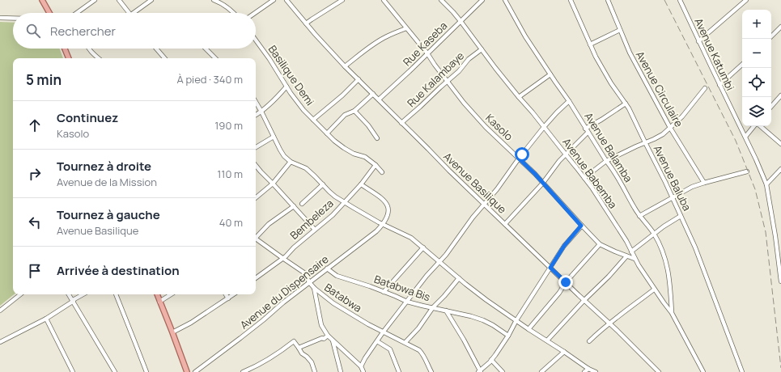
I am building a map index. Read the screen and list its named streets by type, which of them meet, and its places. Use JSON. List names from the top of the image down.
{
  "streets": {
    "street": [
      "Rue Kaseba",
      "Avenue Katumbi",
      "Basilique Demi",
      "Rue Kalambaye",
      "Avenue Circulaire",
      "Kasolo",
      "Avenue Balamba",
      "Avenue Babemba",
      "Avenue Baluba",
      "Avenue Basilique",
      "Bembeleza",
      "Batabwa Bis",
      "Avenue du Dispensaire",
      "Batabwa"
    ]
  },
  "crossings": [
    ["Rue Kaseba", "Kasolo"],
    ["Rue Kaseba", "Avenue Babemba"],
    ["Rue Kaseba", "Avenue Basilique"],
    ["Basilique Demi", "Bembeleza"],
    ["Rue Kalambaye", "Kasolo"],
    ["Rue Kalambaye", "Avenue Babemba"],
    ["Rue Kalambaye", "Avenue Basilique"],
    ["Kasolo", "Avenue Babemba"],
    ["Avenue Balamba", "Avenue Babemba"],
    ["Bembeleza", "Batabwa"],
    ["Batabwa Bis", "Avenue du Dispensaire"],
    ["Avenue du Dispensaire", "Batabwa"]
  ],
  "page": {
    "map_buttons": ["+", "−"],
    "search": "Rechercher",
    "heading": ["5 min", "À pied · 340 m"],
    "list": [
      ["Continuez", "Kasolo", "190 m"],
      ["Tournez à droite", "Avenue de la Mission", "110 m"],
      ["Tournez à gauche", "Avenue Basilique", "40 m"],
      "Arrivée à destination"
    ]
  }
}
